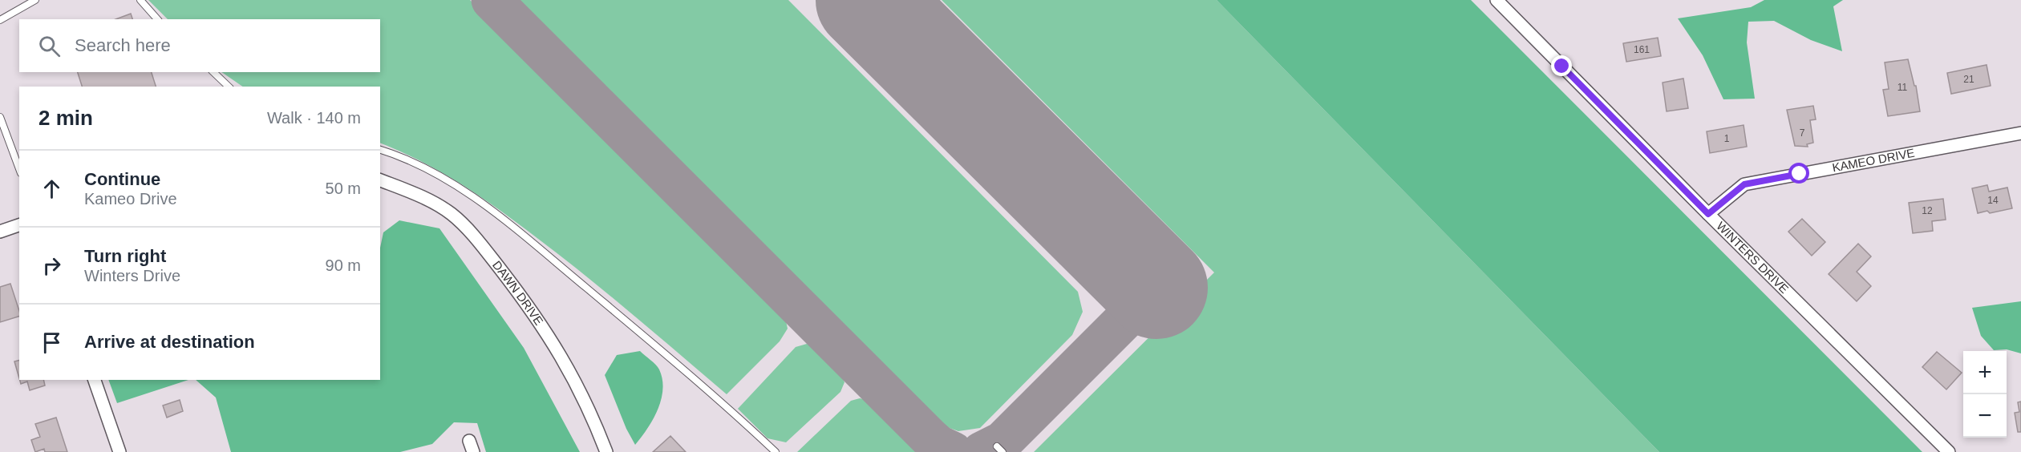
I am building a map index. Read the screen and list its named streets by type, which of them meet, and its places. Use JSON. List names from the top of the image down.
{
  "streets": {
    "street": ["KAMEO DRIVE", "WINTERS DRIVE", "DAWN DRIVE"]
  },
  "crossings": [
    ["KAMEO DRIVE", "WINTERS DRIVE"]
  ],
  "house_numbers": [
    "161",
    "21",
    "11",
    "7",
    "1",
    "14",
    "12"
  ],
  "page": {
    "search": "Search here",
    "heading": ["2 min", "Walk · 140 m"],
    "list": [
      ["Continue", "Kameo Drive", "50 m"],
      ["Turn right", "Winters Drive", "90 m"],
      "Arrive at destination"
    ],
    "map_buttons": ["+", "−"]
  }
}
